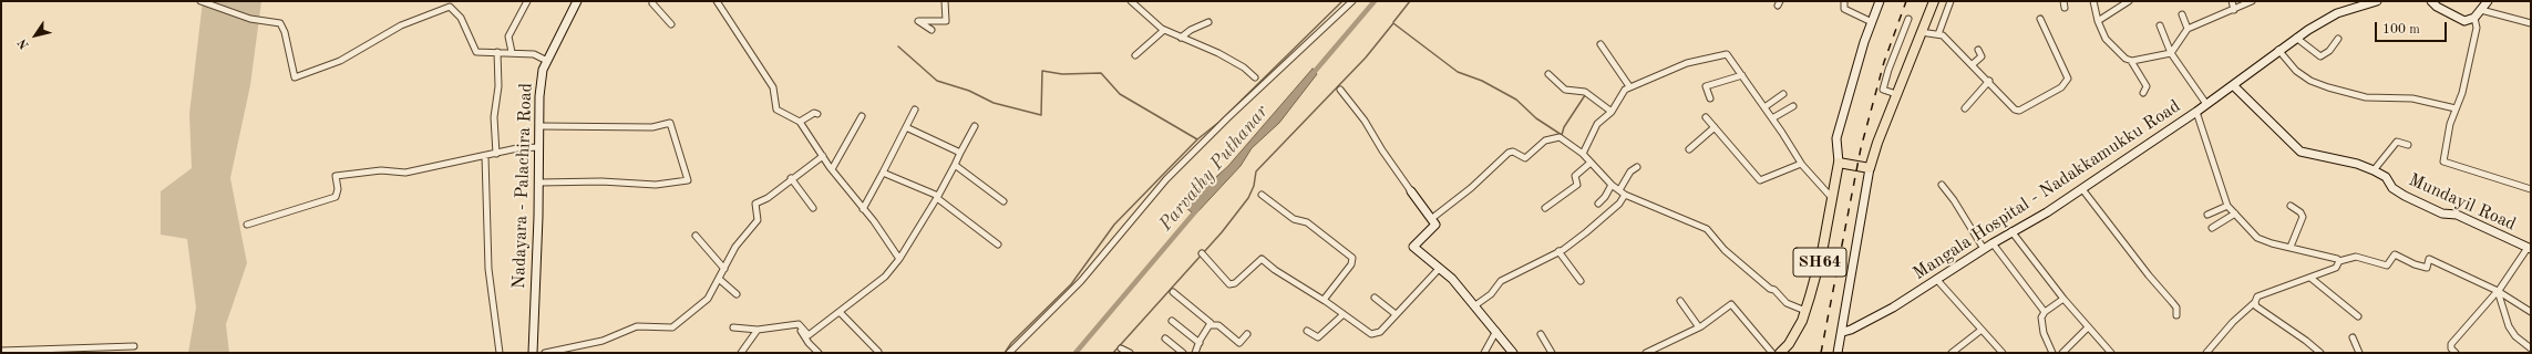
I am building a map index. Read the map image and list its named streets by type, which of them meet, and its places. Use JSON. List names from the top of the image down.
{
  "streets": {
    "main road": [
      "Nadayara - Palachira Road",
      "Mangala Hospital - Nadakkamukku Road",
      "Mundayil Road",
      "SH64"
    ]
  },
  "crossings": [
    ["Mangala Hospital - Nadakkamukku Road", "Mundayil Road"]
  ],
  "water": ["Parvathy Puthanar"],
  "scale_bar": "100 m",
  "north": "bottom left"
}
